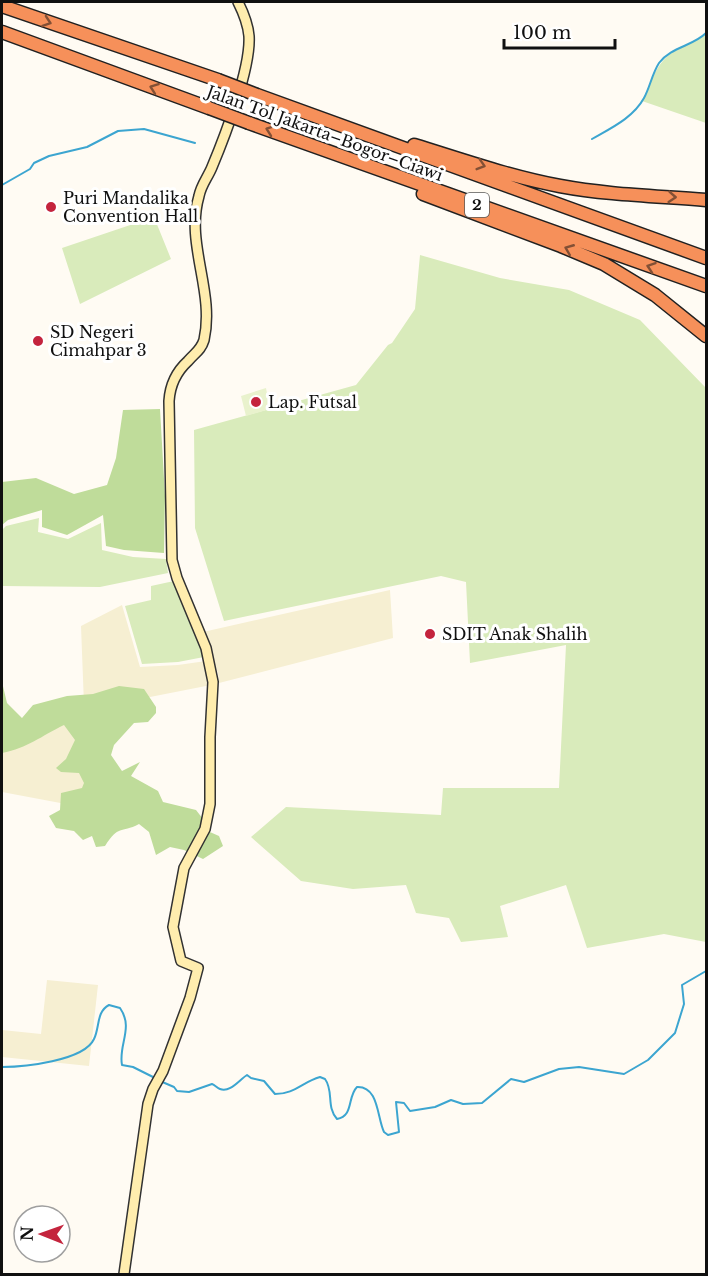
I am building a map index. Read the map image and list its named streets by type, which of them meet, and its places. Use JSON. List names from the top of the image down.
{
  "streets": {
    "highway": ["Jalan Tol Jakarta–Bogor–Ciawi", "2"]
  },
  "places": [
    "Puri Mandalika Convention Hall",
    "SD Negeri Cimahpar 3",
    "Lap. Futsal",
    "SDIT Anak Shalih"
  ],
  "scale_bar": "100 m",
  "north": "left"
}
